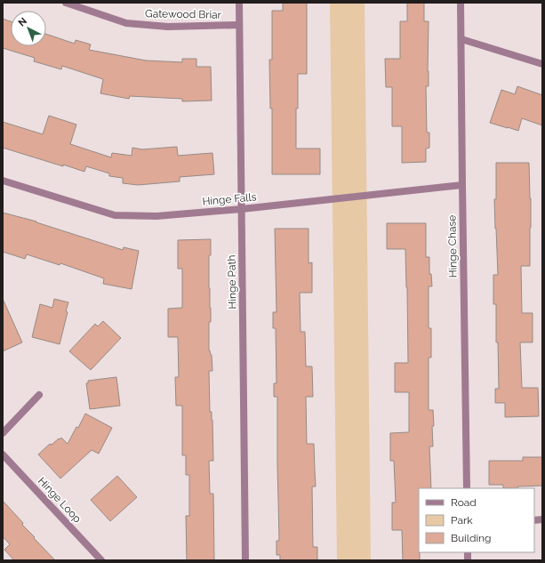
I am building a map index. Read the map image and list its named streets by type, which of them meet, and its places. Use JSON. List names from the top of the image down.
{
  "streets": {
    "street": [
      "Gatewood Briar",
      "Hinge Falls",
      "Hinge Chase",
      "Hinge Path",
      "Hinge Loop"
    ]
  },
  "crossings": [
    ["Gatewood Briar", "Hinge Path"],
    ["Hinge Falls", "Hinge Chase"],
    ["Hinge Falls", "Hinge Path"]
  ],
  "legend": ["Road", "Park", "Building"],
  "north": "top left"
}
